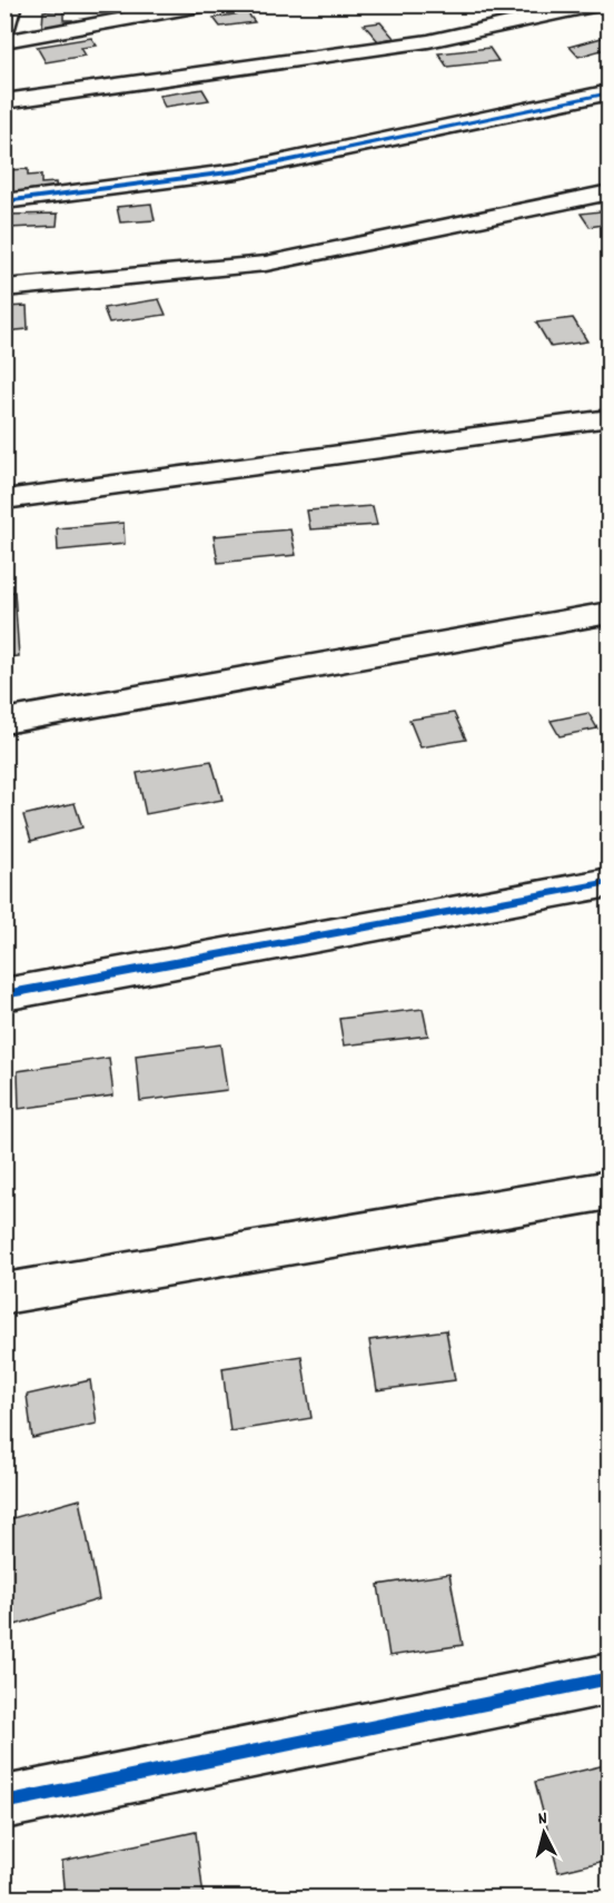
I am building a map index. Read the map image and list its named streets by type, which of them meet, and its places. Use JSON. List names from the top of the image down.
{
  "north": "top"
}
